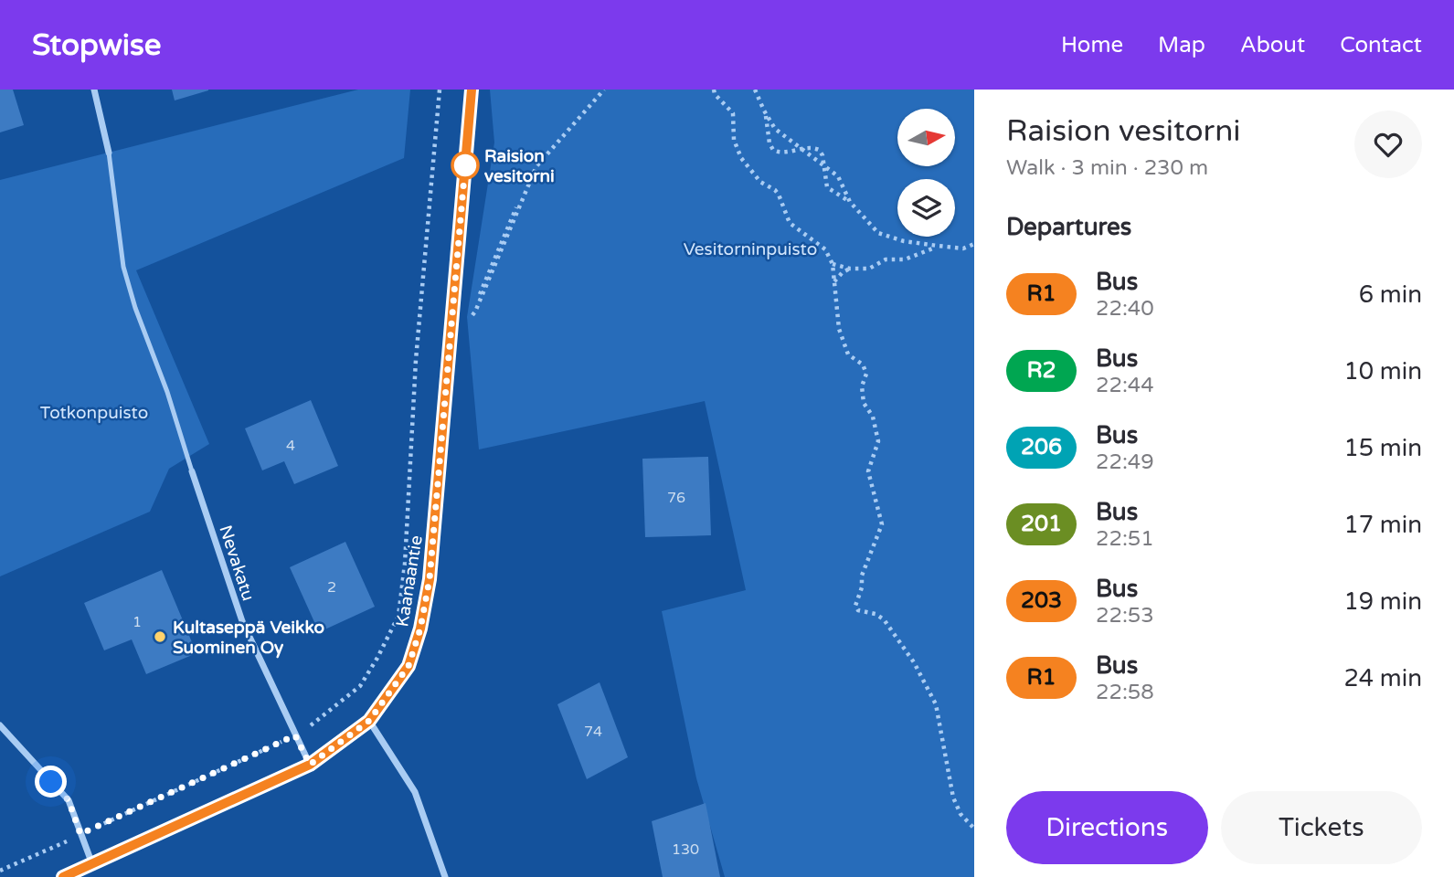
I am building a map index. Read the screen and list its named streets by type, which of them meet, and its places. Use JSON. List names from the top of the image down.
{
  "streets": {
    "street": ["Nevakatu", "Kaanaantie"]
  },
  "crossings": [
    ["Nevakatu", "Kaanaantie"]
  ],
  "parks": ["Vesitorninpuisto", "Totkonpuisto"],
  "places": ["Raision vesitorni", "Kultaseppä Veikko Suominen Oy"],
  "lines": ["bus line R1"],
  "house_numbers": [
    "4",
    "76",
    "2",
    "1",
    "74",
    "130"
  ],
  "north": "right",
  "page": {
    "header": "Stopwise",
    "nav": [
      "Home",
      "Map",
      "About",
      "Contact"
    ],
    "heading": [
      ["Raision vesitorni", "Walk · 3 min · 230 m"],
      "Departures"
    ],
    "list": [
      {
        "mark": "R1",
        "name": "Bus",
        "note": "22:40",
        "value": "6 min"
      },
      {
        "mark": "R2",
        "name": "Bus",
        "note": "22:44",
        "value": "10 min"
      },
      {
        "mark": "206",
        "name": "Bus",
        "note": "22:49",
        "value": "15 min"
      },
      {
        "mark": "201",
        "name": "Bus",
        "note": "22:51",
        "value": "17 min"
      },
      {
        "mark": "203",
        "name": "Bus",
        "note": "22:53",
        "value": "19 min"
      },
      {
        "mark": "R1",
        "name": "Bus",
        "note": "22:58",
        "value": "24 min"
      }
    ],
    "buttons": ["Directions", "Tickets"]
  }
}
